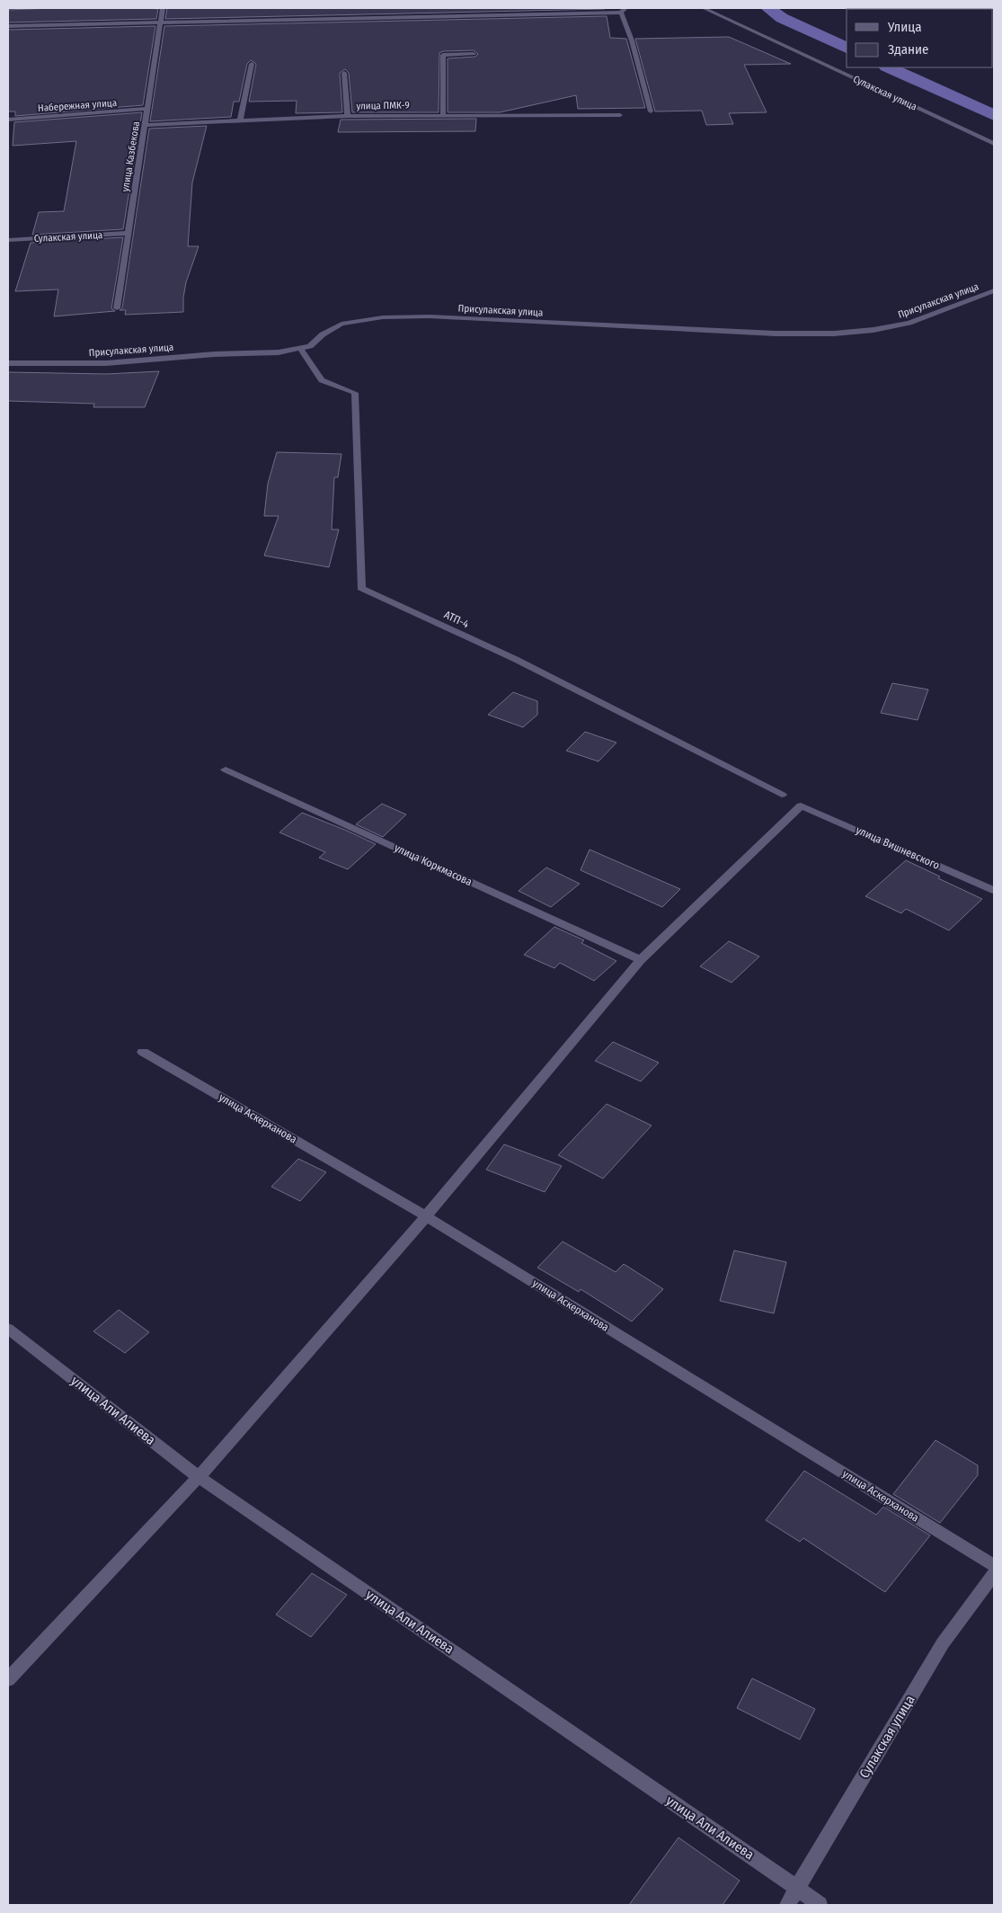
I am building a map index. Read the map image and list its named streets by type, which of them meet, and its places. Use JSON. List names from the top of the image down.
{
  "streets": {
    "street": [
      "Сулакская улица",
      "Набережная улица",
      "улица ПМК-9",
      "улица Казбекова",
      "Присулакская улица",
      "АТП-4",
      "улица Вишневского",
      "улица Коркмасова",
      "улица Аскерханова",
      "улица Али Алиева"
    ]
  },
  "crossings": [
    ["Сулакская улица", "улица Казбекова"],
    ["Сулакская улица", "улица Али Алиева"],
    ["Набережная улица", "улица Казбекова"],
    ["улица ПМК-9", "улица Казбекова"],
    ["Присулакская улица", "АТП-4"],
    ["улица Вишневского", "улица Коркмасова"]
  ],
  "legend": ["Улица", "Здание"]
}
